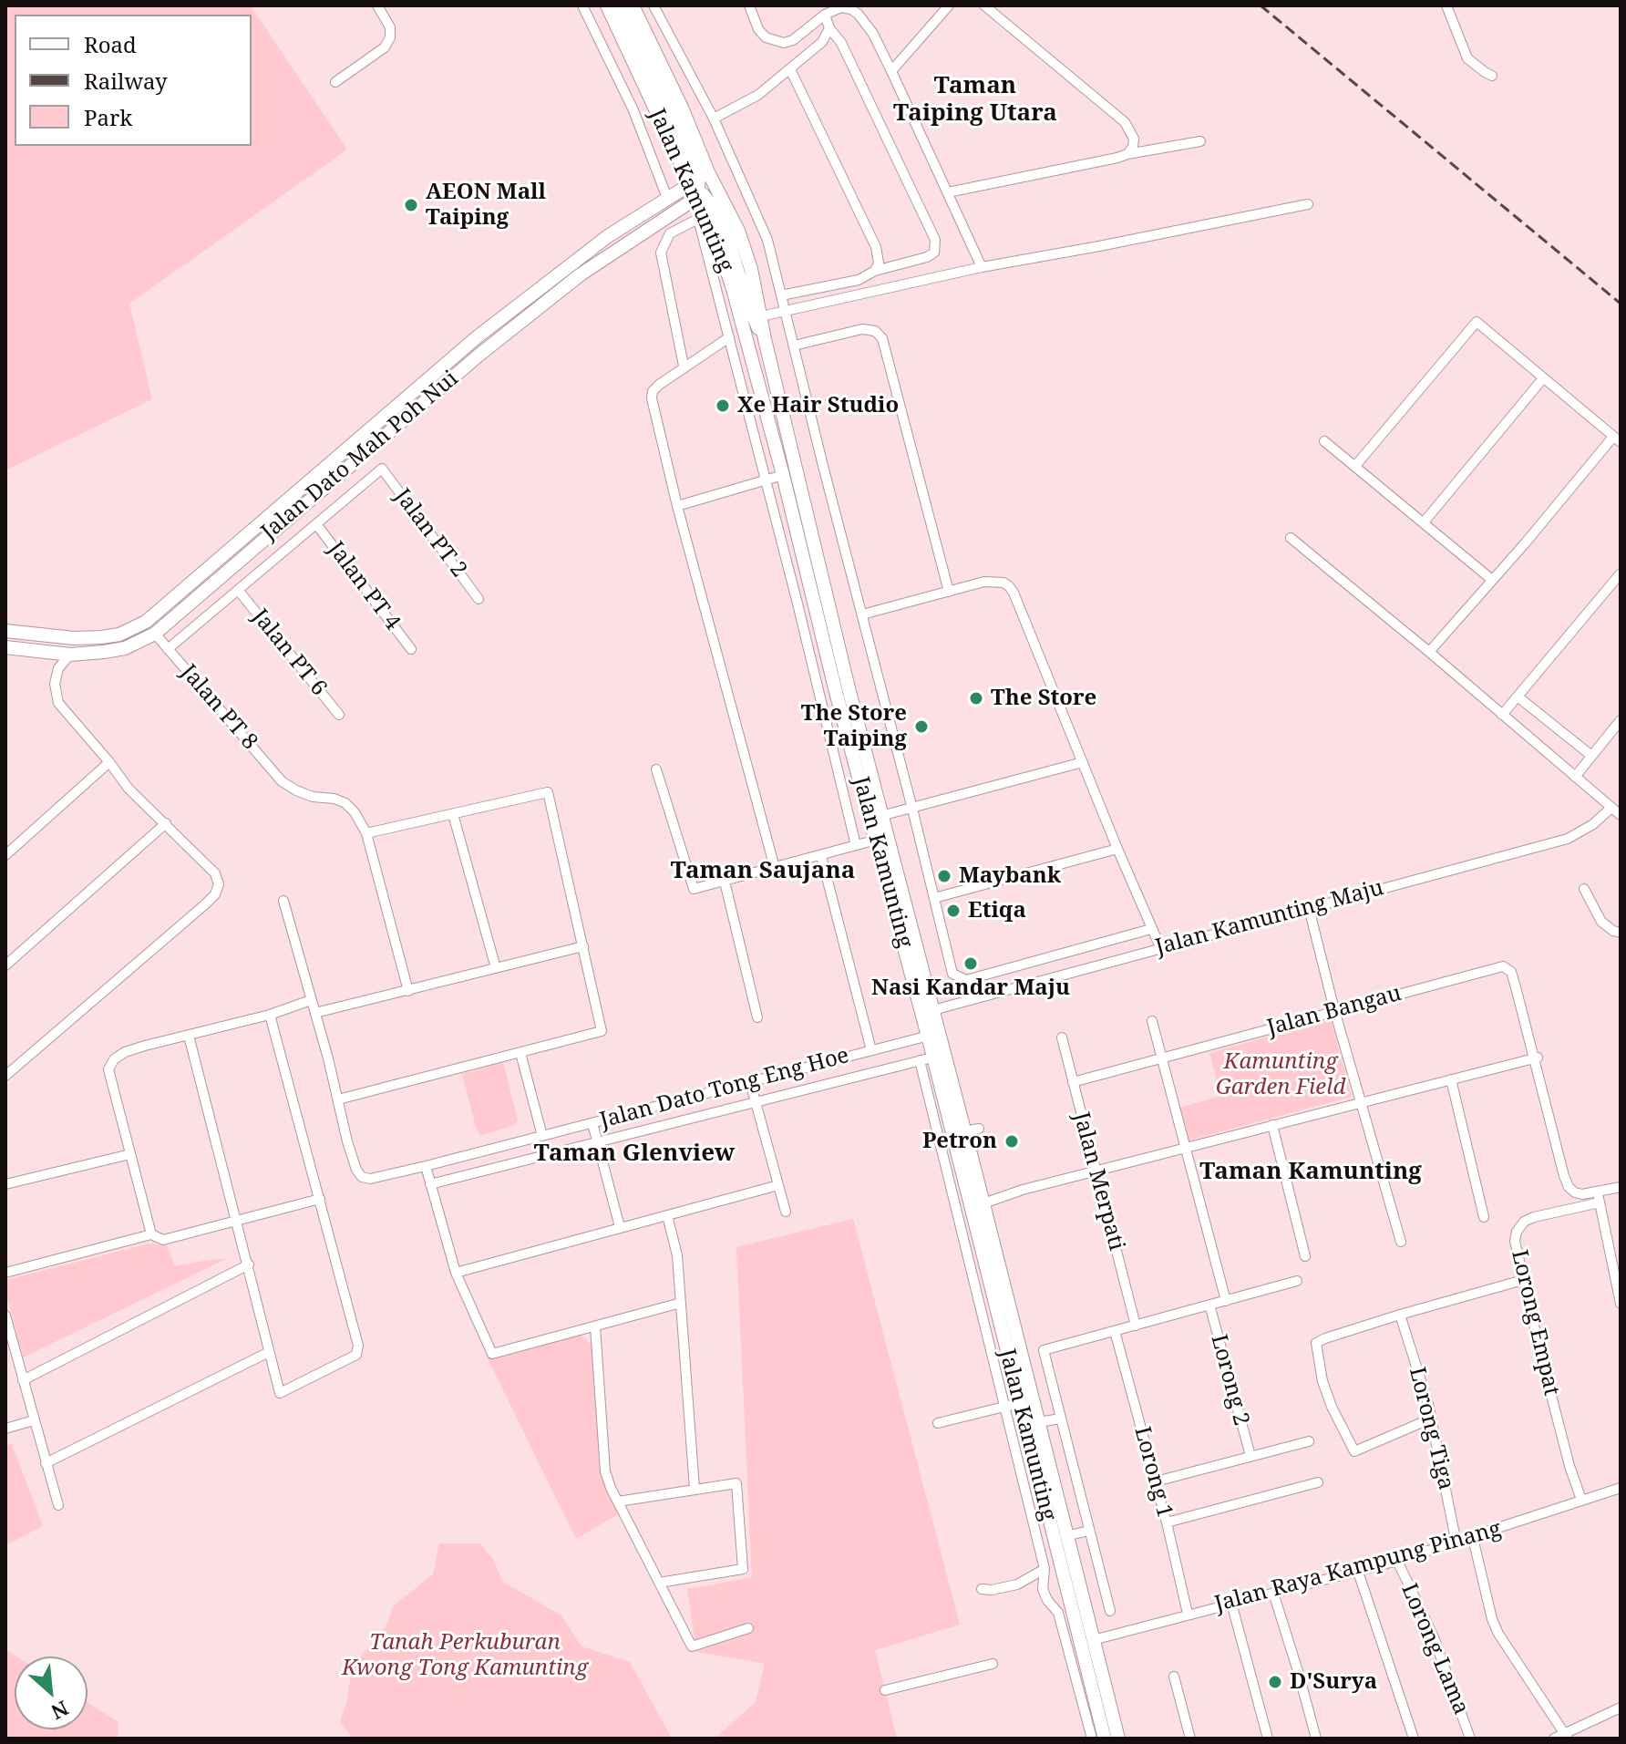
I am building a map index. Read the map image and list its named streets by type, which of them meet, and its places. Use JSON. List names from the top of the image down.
{
  "streets": {
    "main road": ["Jalan Kamunting", "Jalan Dato Mah Poh Nui"],
    "street": [
      "Jalan PT 2",
      "Jalan PT 4",
      "Jalan PT 6",
      "Jalan PT 8",
      "Jalan Kamunting Maju",
      "Jalan Bangau",
      "Jalan Dato Tong Eng Hoe",
      "Jalan Merpati",
      "Lorong Empat",
      "Lorong 2",
      "Lorong Tiga",
      "Lorong 1",
      "Jalan Raya Kampung Pinang",
      "Lorong Lama"
    ]
  },
  "crossings": [
    ["Jalan Kamunting", "Jalan Dato Mah Poh Nui"],
    ["Jalan Kamunting", "Jalan Kamunting Maju"],
    ["Jalan Kamunting", "Jalan Dato Tong Eng Hoe"],
    ["Jalan Kamunting", "Jalan Raya Kampung Pinang"],
    ["Jalan Dato Mah Poh Nui", "Jalan PT 8"],
    ["Jalan PT 2", "Jalan PT 4"],
    ["Jalan Bangau", "Jalan Merpati"],
    ["Lorong Empat", "Jalan Raya Kampung Pinang"],
    ["Lorong Tiga", "Jalan Raya Kampung Pinang"],
    ["Lorong 1", "Jalan Raya Kampung Pinang"],
    ["Jalan Raya Kampung Pinang", "Lorong Lama"]
  ],
  "districts": [
    "Taman Taiping Utara",
    "Taman Saujana",
    "Taman Glenview",
    "Taman Kamunting"
  ],
  "parks": ["Kamunting Garden Field", "Tanah Perkuburan Kwong Tong Kamunting"],
  "places": [
    "AEON Mall Taiping",
    "Xe Hair Studio",
    "The Store",
    "The Store Taiping",
    "Maybank",
    "Etiqa",
    "Nasi Kandar Maju",
    "Petron",
    "D'Surya"
  ],
  "legend": ["Road", "Railway", "Park"],
  "north": "bottom right"
}
